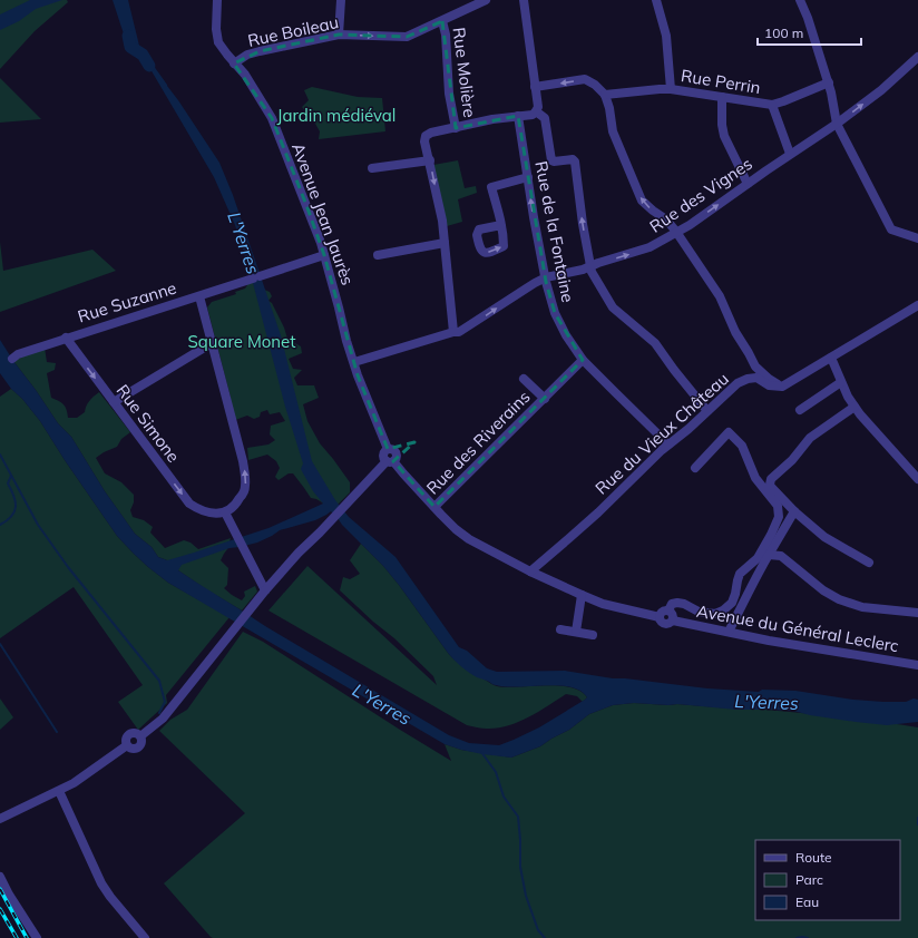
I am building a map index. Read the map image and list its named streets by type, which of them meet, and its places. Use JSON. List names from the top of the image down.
{
  "streets": {
    "street": [
      "Rue Boileau",
      "Rue Molière",
      "Rue Perrin",
      "Rue des Vignes",
      "Avenue Jean Jaurès",
      "Rue de la Fontaine",
      "Rue Suzanne",
      "Rue Simone",
      "Rue du Vieux Château",
      "Rue des Riverains",
      "Avenue du Général Leclerc"
    ]
  },
  "crossings": [
    ["Rue Boileau", "Rue Molière"],
    ["Rue Boileau", "Avenue Jean Jaurès"],
    ["Rue des Vignes", "Avenue Jean Jaurès"],
    ["Rue des Vignes", "Rue de la Fontaine"],
    ["Avenue Jean Jaurès", "Rue Suzanne"],
    ["Avenue Jean Jaurès", "Avenue du Général Leclerc"],
    ["Rue de la Fontaine", "Rue du Vieux Château"],
    ["Rue de la Fontaine", "Rue des Riverains"],
    ["Rue Suzanne", "Rue Simone"],
    ["Rue du Vieux Château", "Avenue du Général Leclerc"],
    ["Rue des Riverains", "Avenue du Général Leclerc"]
  ],
  "one_way": ["Rue Boileau", "Rue des Vignes", "Rue Simone"],
  "water": ["L'Yerres"],
  "parks": ["Jardin médiéval", "Square Monet"],
  "legend": ["Route", "Parc", "Eau"],
  "scale_bar": "100 m"
}
